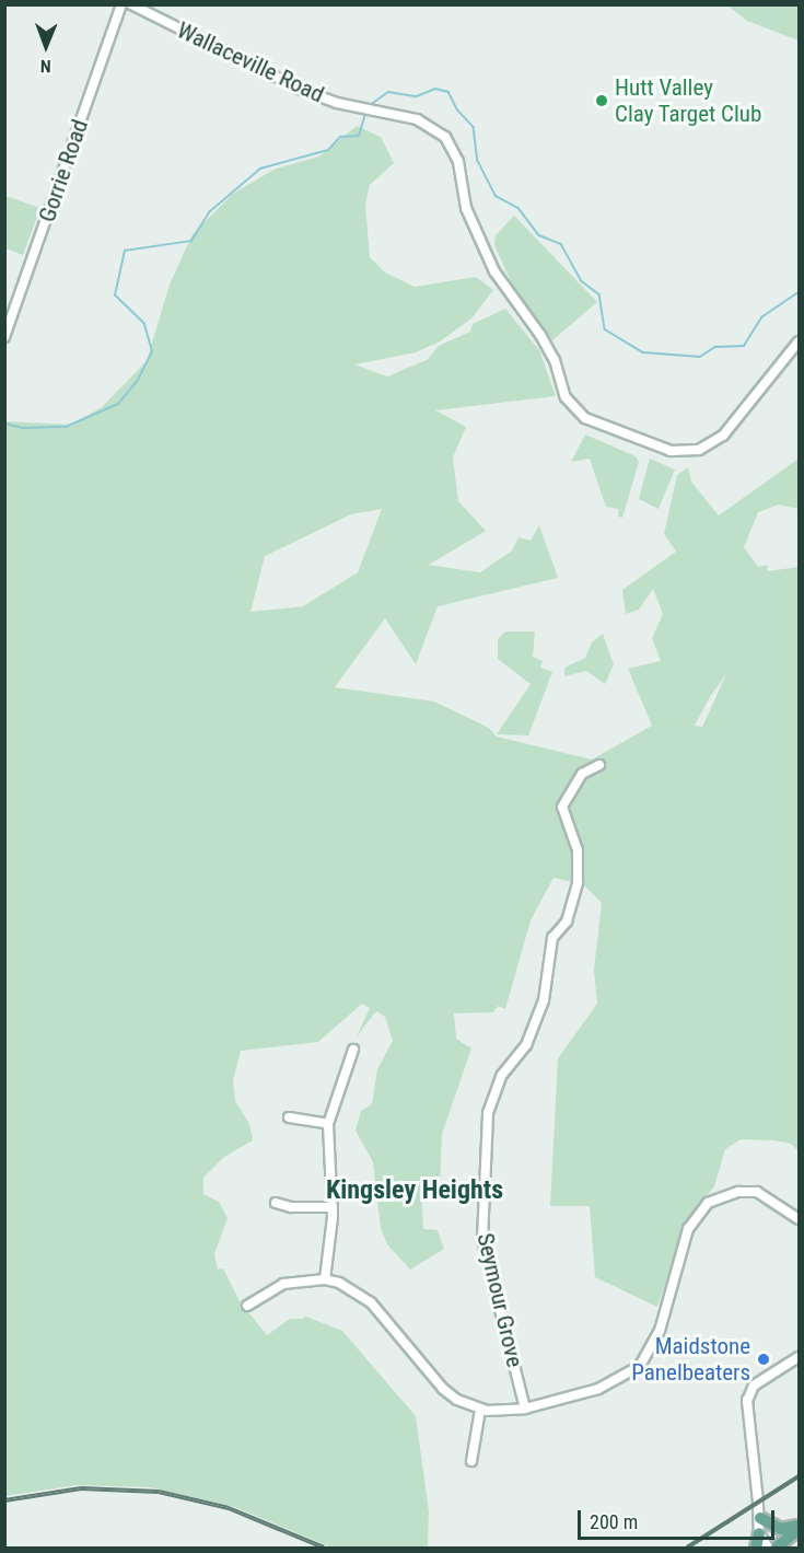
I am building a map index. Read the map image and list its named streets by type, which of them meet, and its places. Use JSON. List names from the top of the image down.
{
  "streets": {
    "street": ["Wallaceville Road", "Gorrie Road", "Seymour Grove"]
  },
  "districts": ["Kingsley Heights"],
  "places": ["Hutt Valley Clay Target Club", "Maidstone Panelbeaters"],
  "scale_bar": "200 m",
  "north": "bottom"
}
